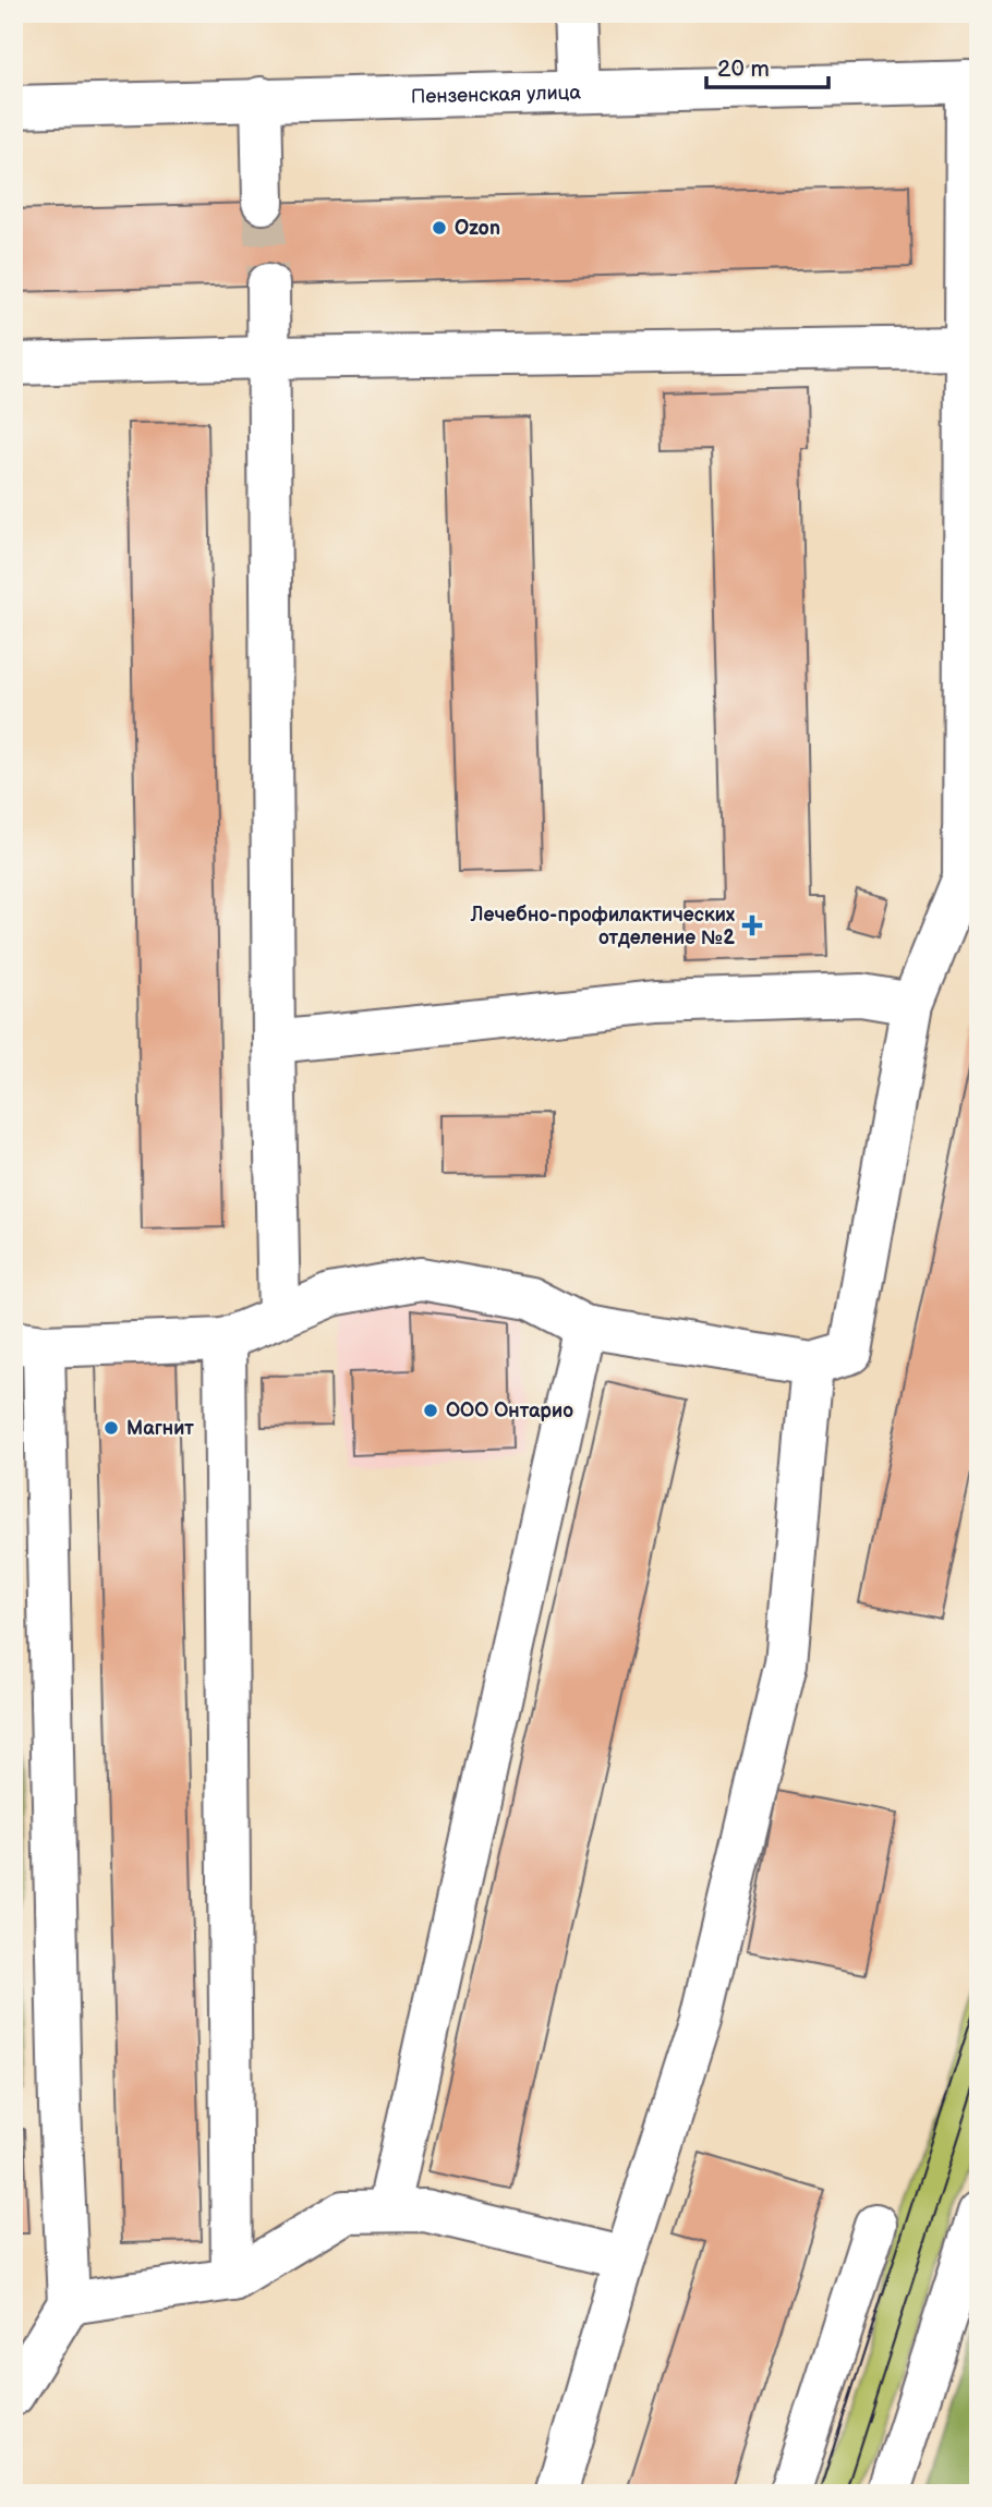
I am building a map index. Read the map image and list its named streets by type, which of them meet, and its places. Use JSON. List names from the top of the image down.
{
  "streets": {
    "street": ["Пензенская улица"]
  },
  "places": {
    "other": ["Ozon", "ООО Онтарио", "Магнит"],
    "health": ["Лечебно-профилактических отделение №2"]
  },
  "scale_bar": "20 m"
}
